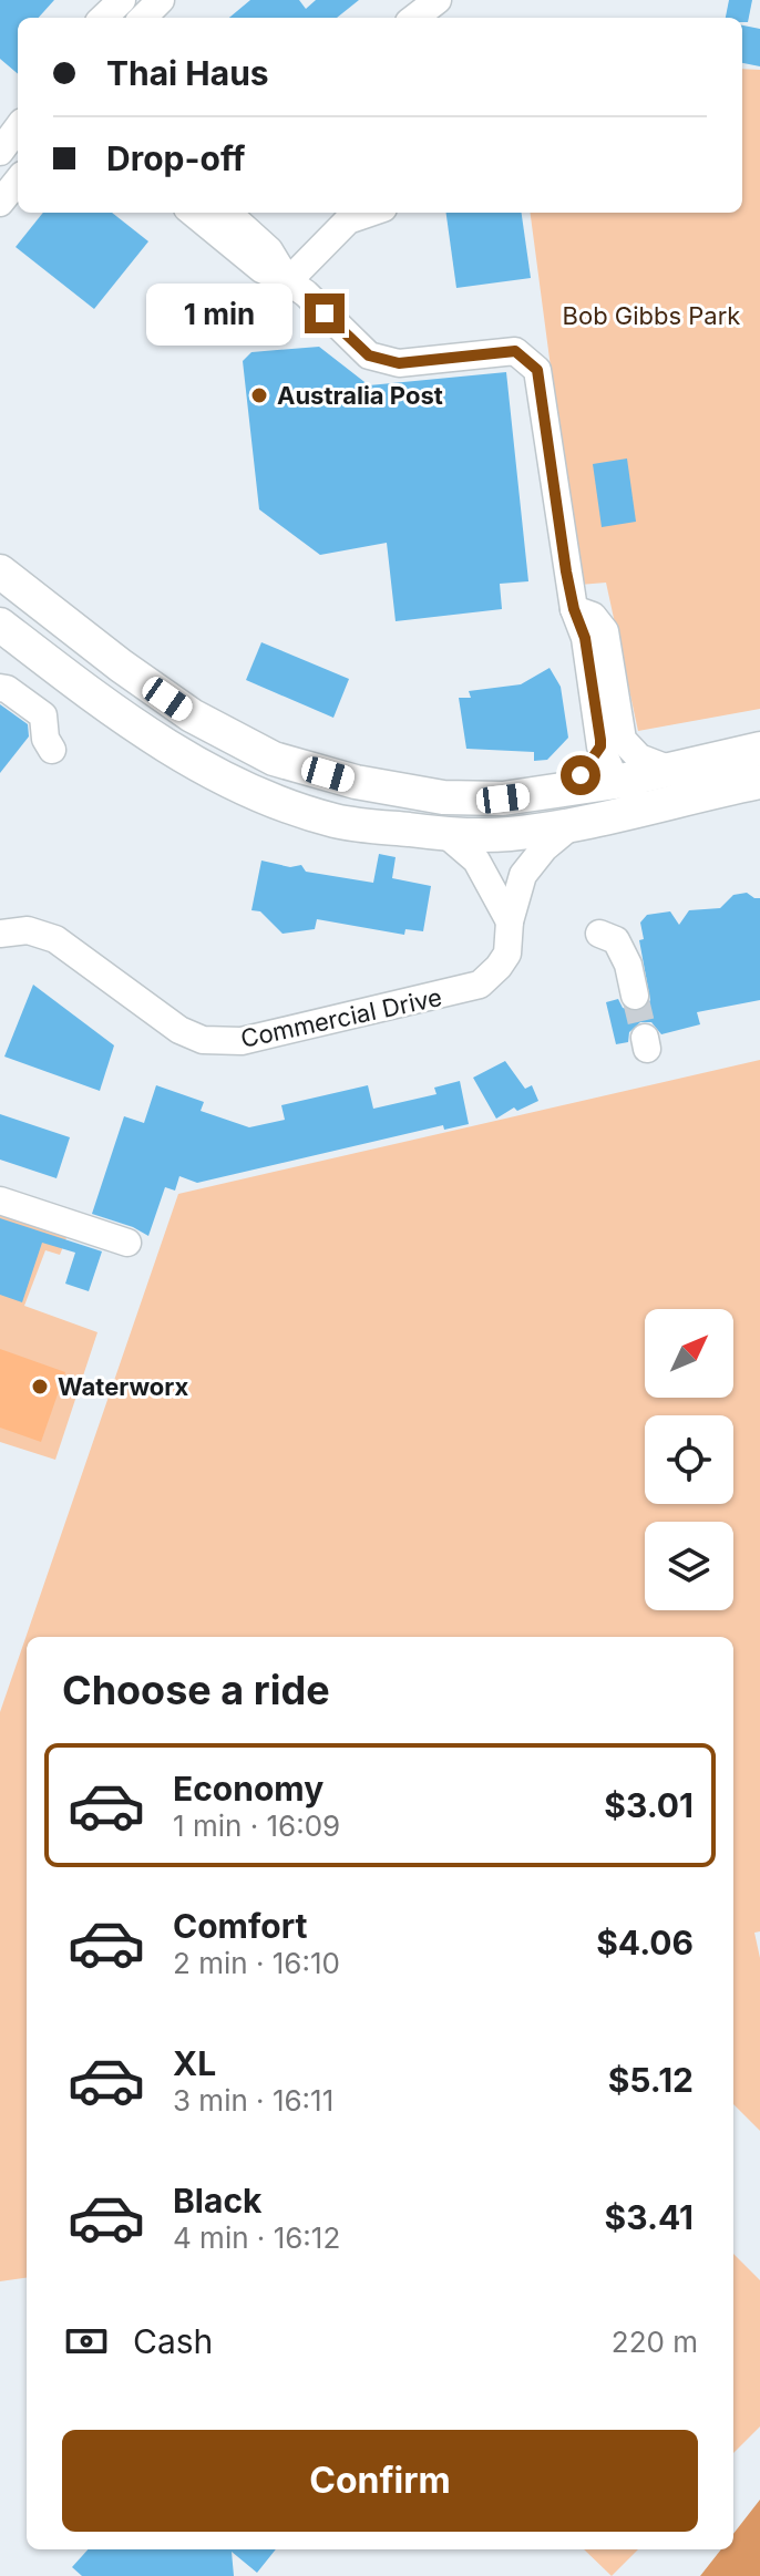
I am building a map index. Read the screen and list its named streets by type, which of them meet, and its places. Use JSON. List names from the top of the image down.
{
  "streets": {
    "street": ["Commercial Drive"]
  },
  "parks": ["Bob Gibbs Park"],
  "places": ["Australia Post", "Waterworx"],
  "north": "top right",
  "page": {
    "banner": ["Thai Haus", "Drop-off"],
    "bubble": "1 min",
    "heading": "Choose a ride",
    "list": [
      {
        "name": "Economy",
        "note": "1 min · 16:09",
        "value": "$3.01"
      },
      {
        "name": "Comfort",
        "note": "2 min · 16:10",
        "value": "$4.06"
      },
      {
        "name": "XL",
        "note": "3 min · 16:11",
        "value": "$5.12"
      },
      {
        "name": "Black",
        "note": "4 min · 16:12",
        "value": "$3.41"
      }
    ],
    "pay": ["Cash", "220 m"],
    "buttons": "Confirm"
  }
}
